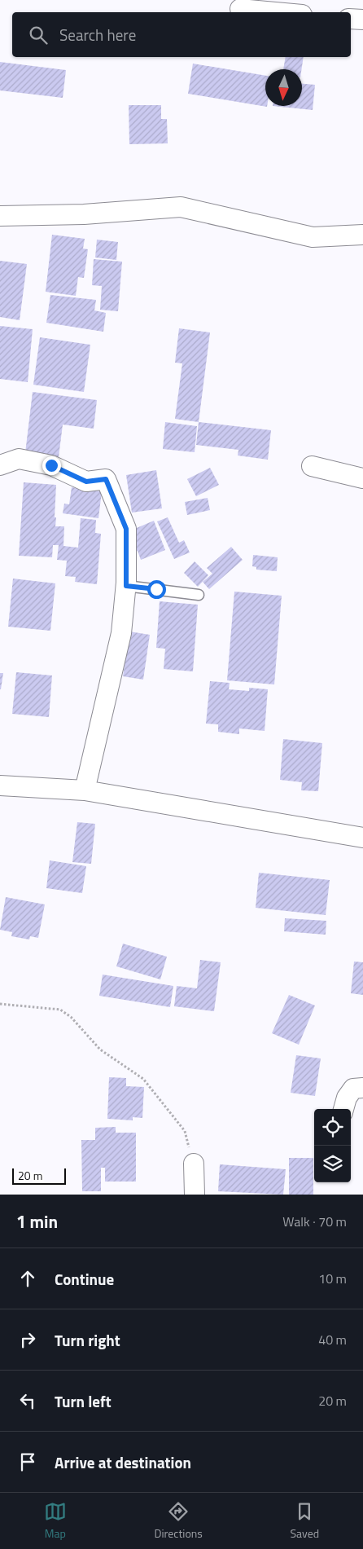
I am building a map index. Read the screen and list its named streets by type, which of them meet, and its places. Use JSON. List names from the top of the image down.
{
  "scale_bar": "20 m",
  "north": "bottom",
  "page": {
    "search": "Search here",
    "scale": "20 m",
    "heading": ["1 min", "Walk · 70 m"],
    "list": [
      ["Continue", "10 m"],
      ["Turn right", "40 m"],
      ["Turn left", "20 m"],
      "Arrive at destination"
    ],
    "nav": ["Map", "Directions", "Saved"]
  }
}
